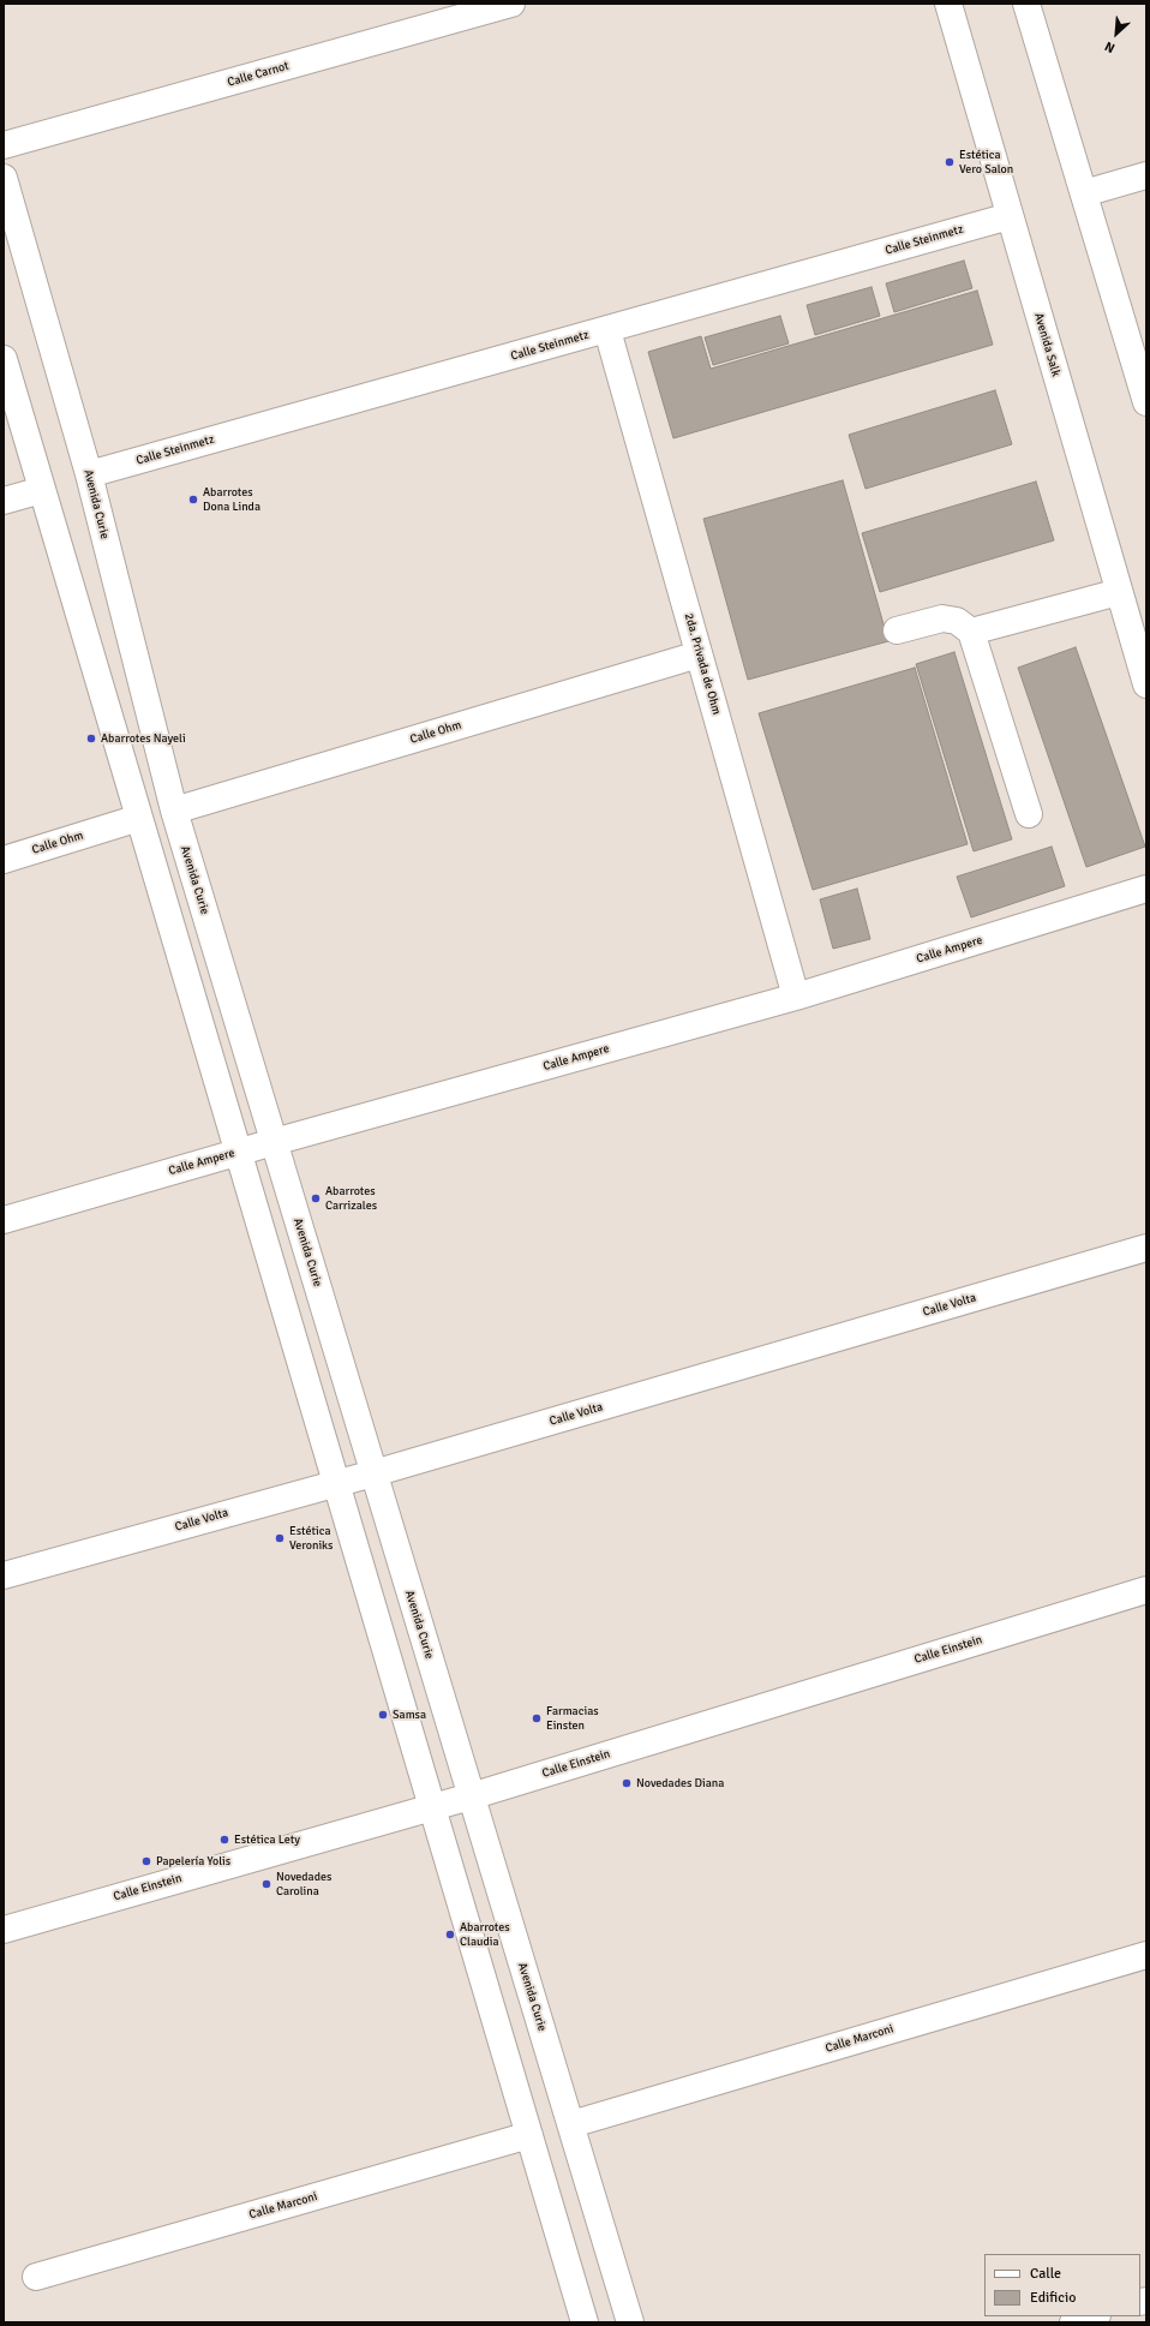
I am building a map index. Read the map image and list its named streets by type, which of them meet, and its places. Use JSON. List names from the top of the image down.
{
  "streets": {
    "street": [
      "Calle Carnot",
      "Calle Steinmetz",
      "Avenida Salk",
      "Avenida Curie",
      "2da. Privada de Ohm",
      "Calle Ohm",
      "Calle Ampere",
      "Calle Volta",
      "Calle Einstein",
      "Calle Marconi"
    ]
  },
  "crossings": [
    ["Calle Steinmetz", "Avenida Salk"],
    ["Calle Steinmetz", "Avenida Curie"],
    ["Calle Steinmetz", "2da. Privada de Ohm"],
    ["Avenida Curie", "Calle Ohm"],
    ["Avenida Curie", "Calle Ampere"],
    ["Avenida Curie", "Calle Volta"],
    ["Avenida Curie", "Calle Einstein"],
    ["Avenida Curie", "Calle Marconi"],
    ["2da. Privada de Ohm", "Calle Ohm"],
    ["2da. Privada de Ohm", "Calle Ampere"]
  ],
  "places": [
    "Estética Vero Salon",
    "Abarrotes Dona Linda",
    "Abarrotes Nayeli",
    "Abarrotes Carrizales",
    "Estética Veroniks",
    "Samsa",
    "Farmacias Einsten",
    "Novedades Diana",
    "Estética Lety",
    "Papelería Yolis",
    "Novedades Carolina",
    "Abarrotes Claudia"
  ],
  "legend": ["Calle", "Edificio"],
  "north": "bottom left"
}
